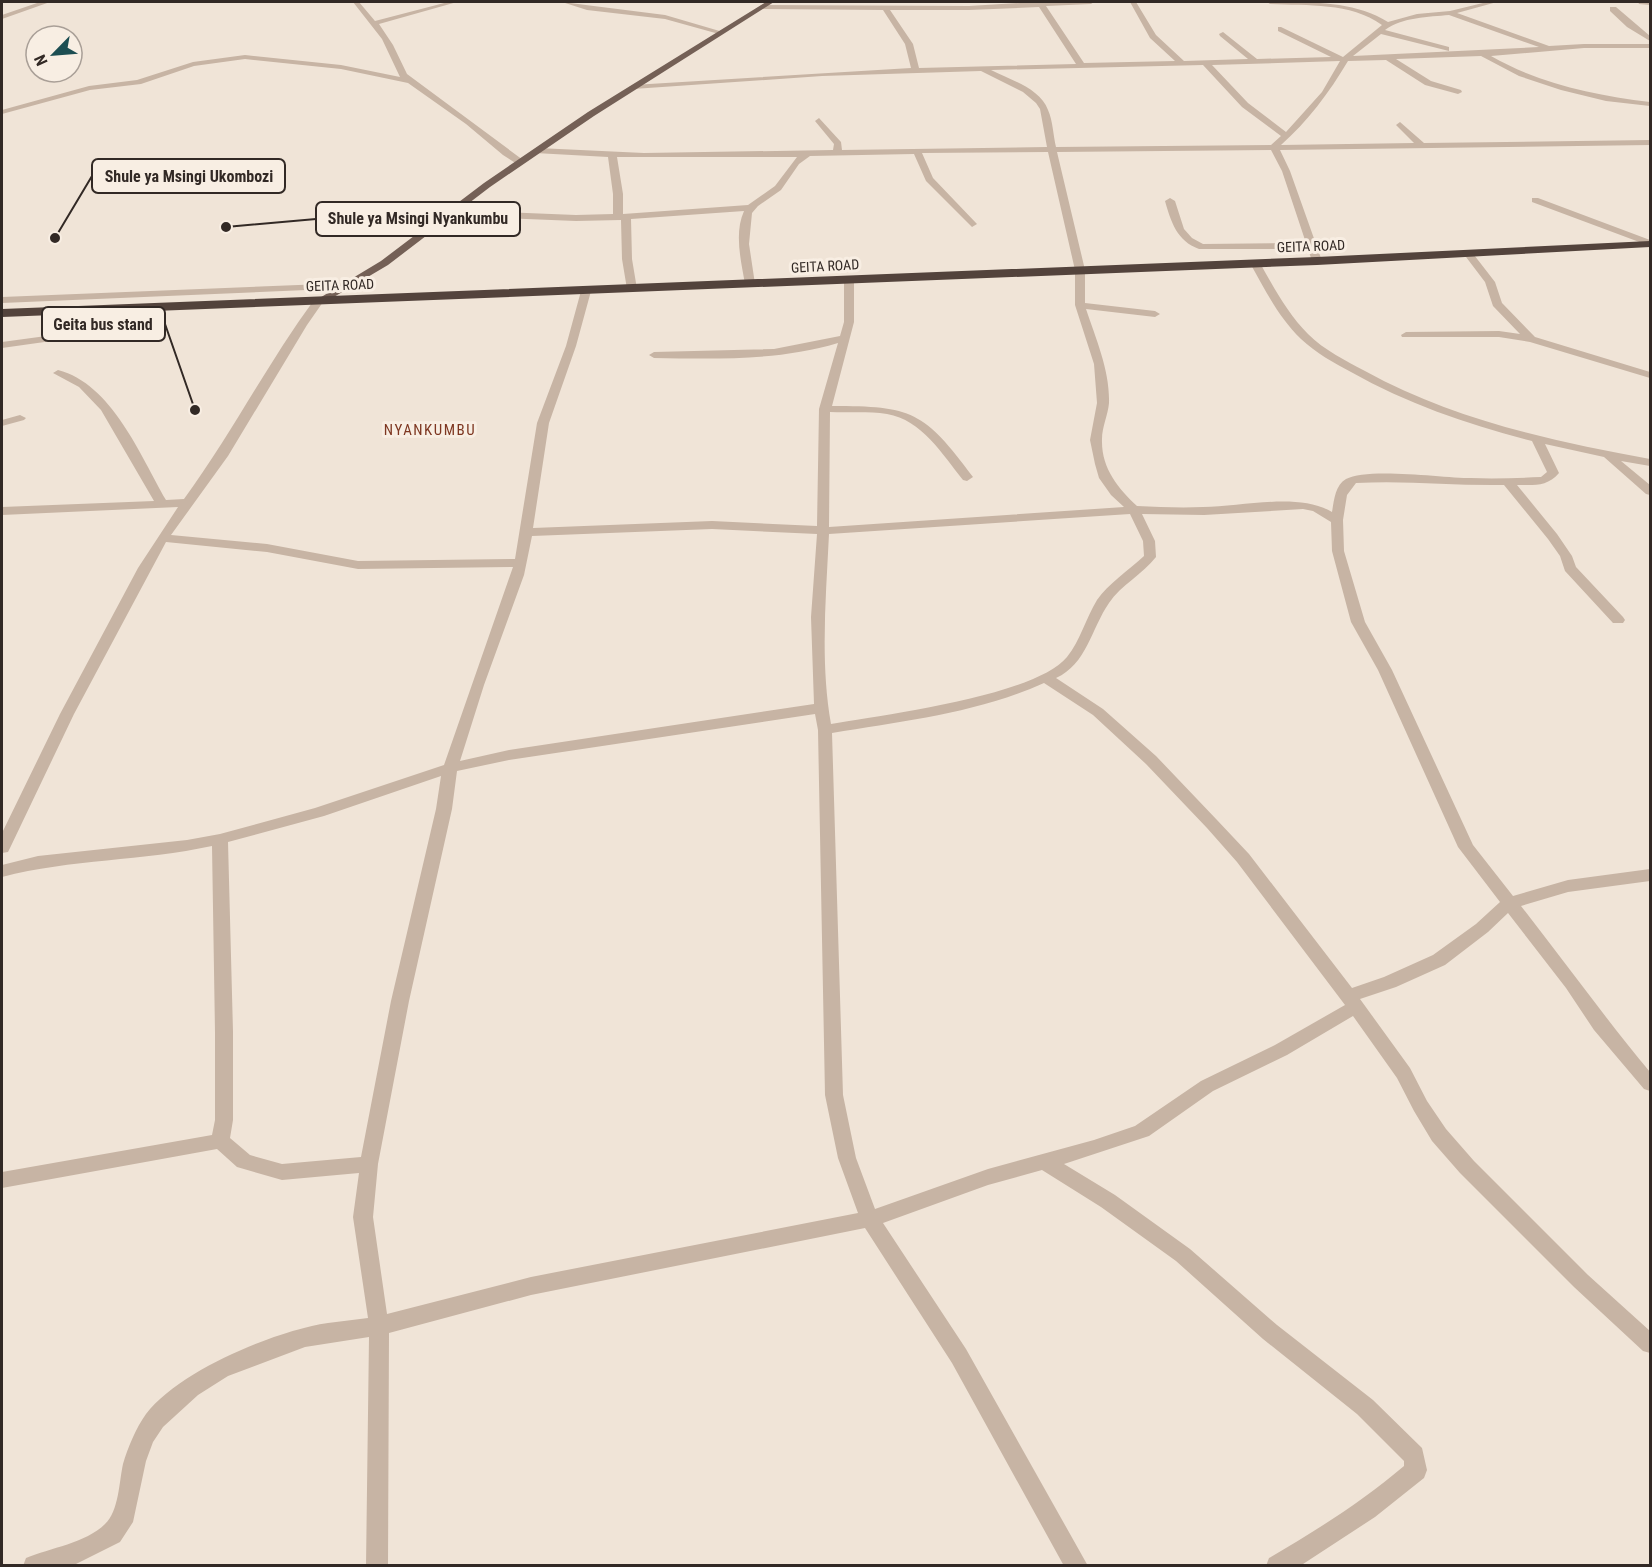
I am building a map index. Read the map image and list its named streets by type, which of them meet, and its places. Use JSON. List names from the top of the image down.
{
  "streets": {
    "highway": ["GEITA ROAD"]
  },
  "districts": ["NYANKUMBU"],
  "places": ["Shule ya Msingi Nyankumbu", "Shule ya Msingi Ukombozi", "Geita bus stand"],
  "north": "bottom left"
}
